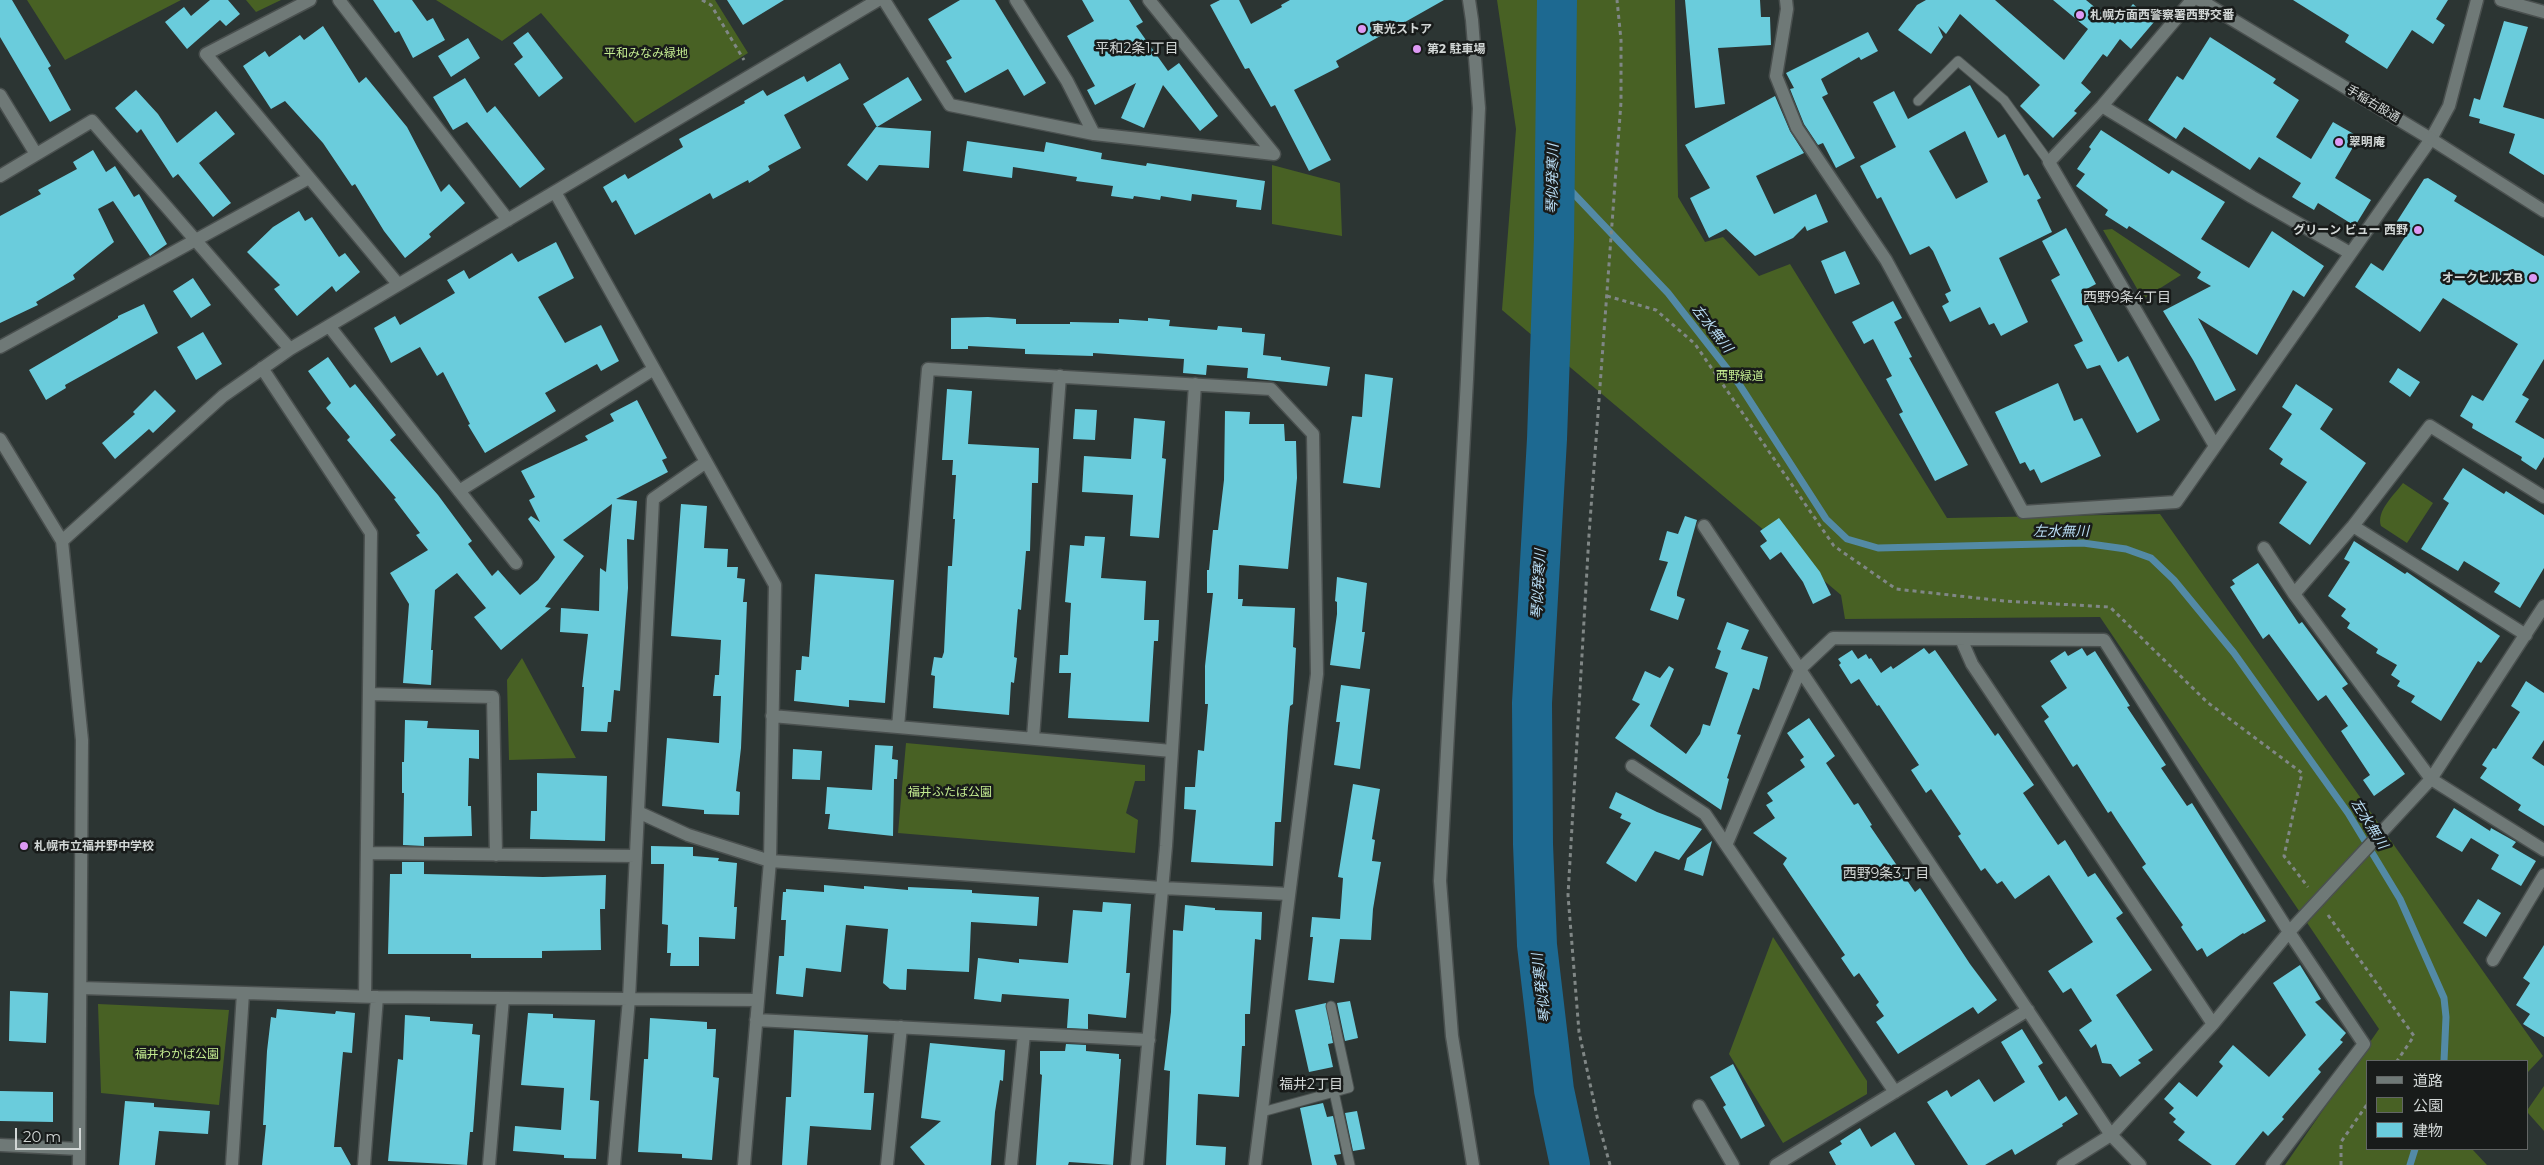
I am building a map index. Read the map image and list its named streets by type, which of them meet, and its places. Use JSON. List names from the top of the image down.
{
  "streets": {
    "street": ["手稲右股通"]
  },
  "districts": [
    "平和2条1丁目",
    "西野9条4丁目",
    "西野9条3丁目",
    "福井2丁目"
  ],
  "water": ["琴似発寒川", "左水無川"],
  "parks": [
    "平和みなみ緑地",
    "西野緑道",
    "福井ふたば公園",
    "福井わかば公園"
  ],
  "places": [
    "札幌方面西警察署西野交番",
    "東光ストア",
    "第2 駐車場",
    "翠明庵",
    "グリーン ビュー 西野",
    "オークヒルズB",
    "札幌市立福井野中学校"
  ],
  "legend": ["道路", "公園", "建物"],
  "scale_bar": "20 m"
}
